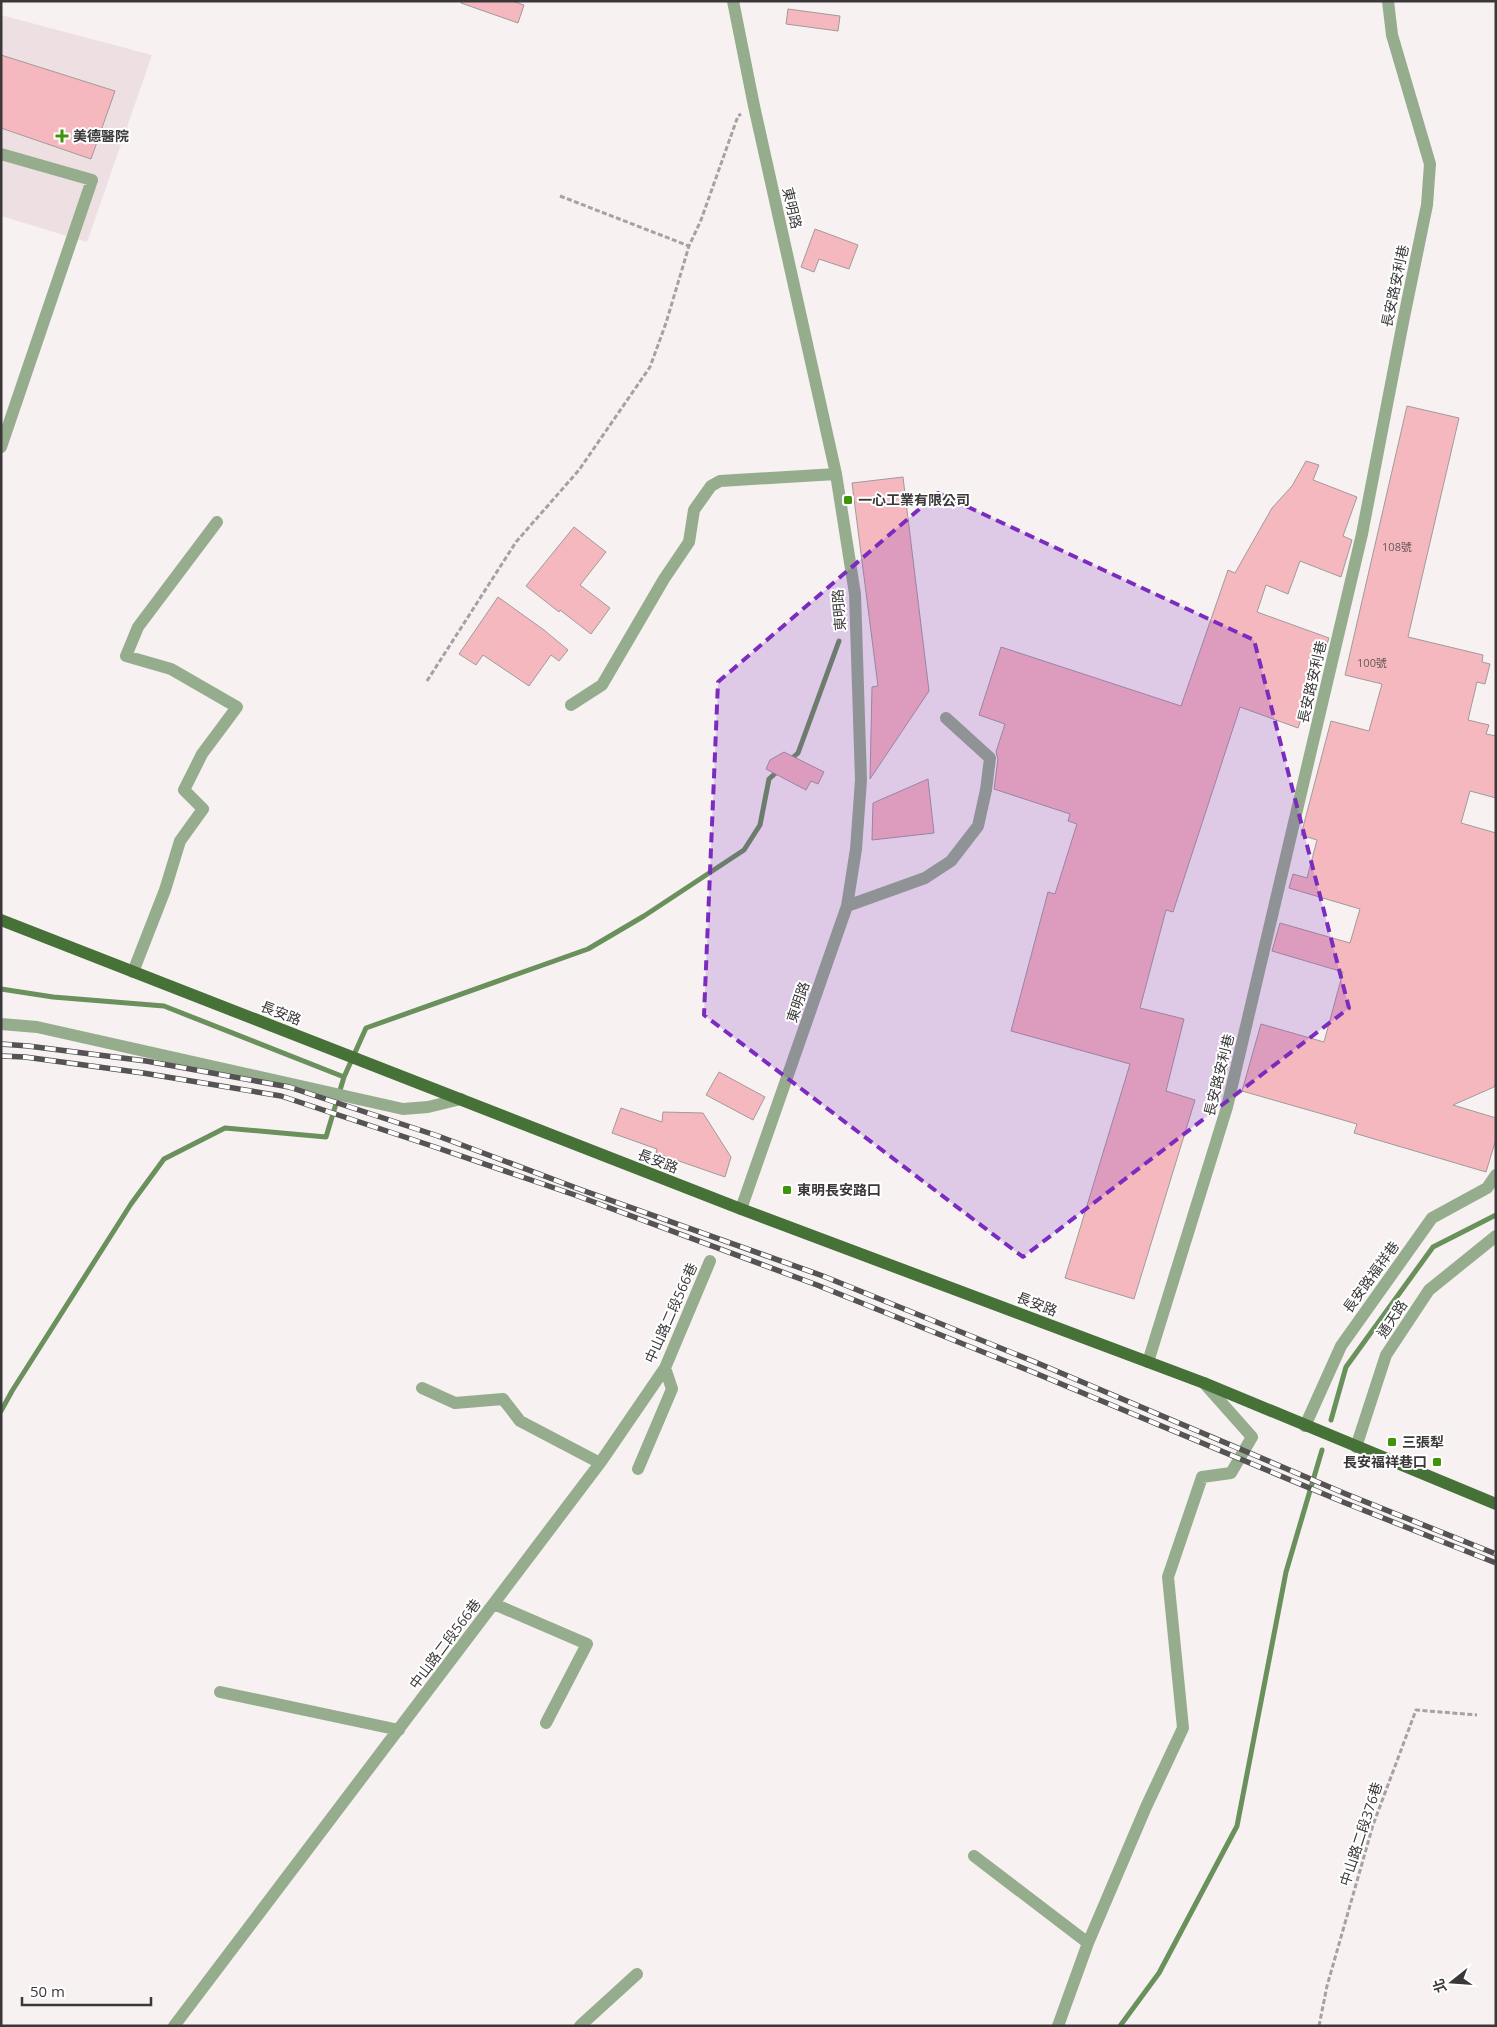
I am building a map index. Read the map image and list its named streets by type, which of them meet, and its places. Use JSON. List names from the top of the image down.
{
  "streets": {
    "main road": ["長安路"],
    "street": [
      "東明路",
      "長安路安利巷",
      "長安路福祥巷",
      "中山路二段566巷",
      "通天路"
    ],
    "path": ["中山路二段376巷"]
  },
  "crossings": [
    ["東明路", "長安路"],
    ["長安路安利巷", "長安路"],
    ["長安路", "長安路福祥巷"]
  ],
  "places": {
    "health": ["美德醫院"],
    "transit": [
      "一心工業有限公司",
      "東明長安路口",
      "三張犁",
      "長安福祥巷口"
    ]
  },
  "house_numbers": ["108號", "100號"],
  "scale_bar": "50 m",
  "north": "left"
}
